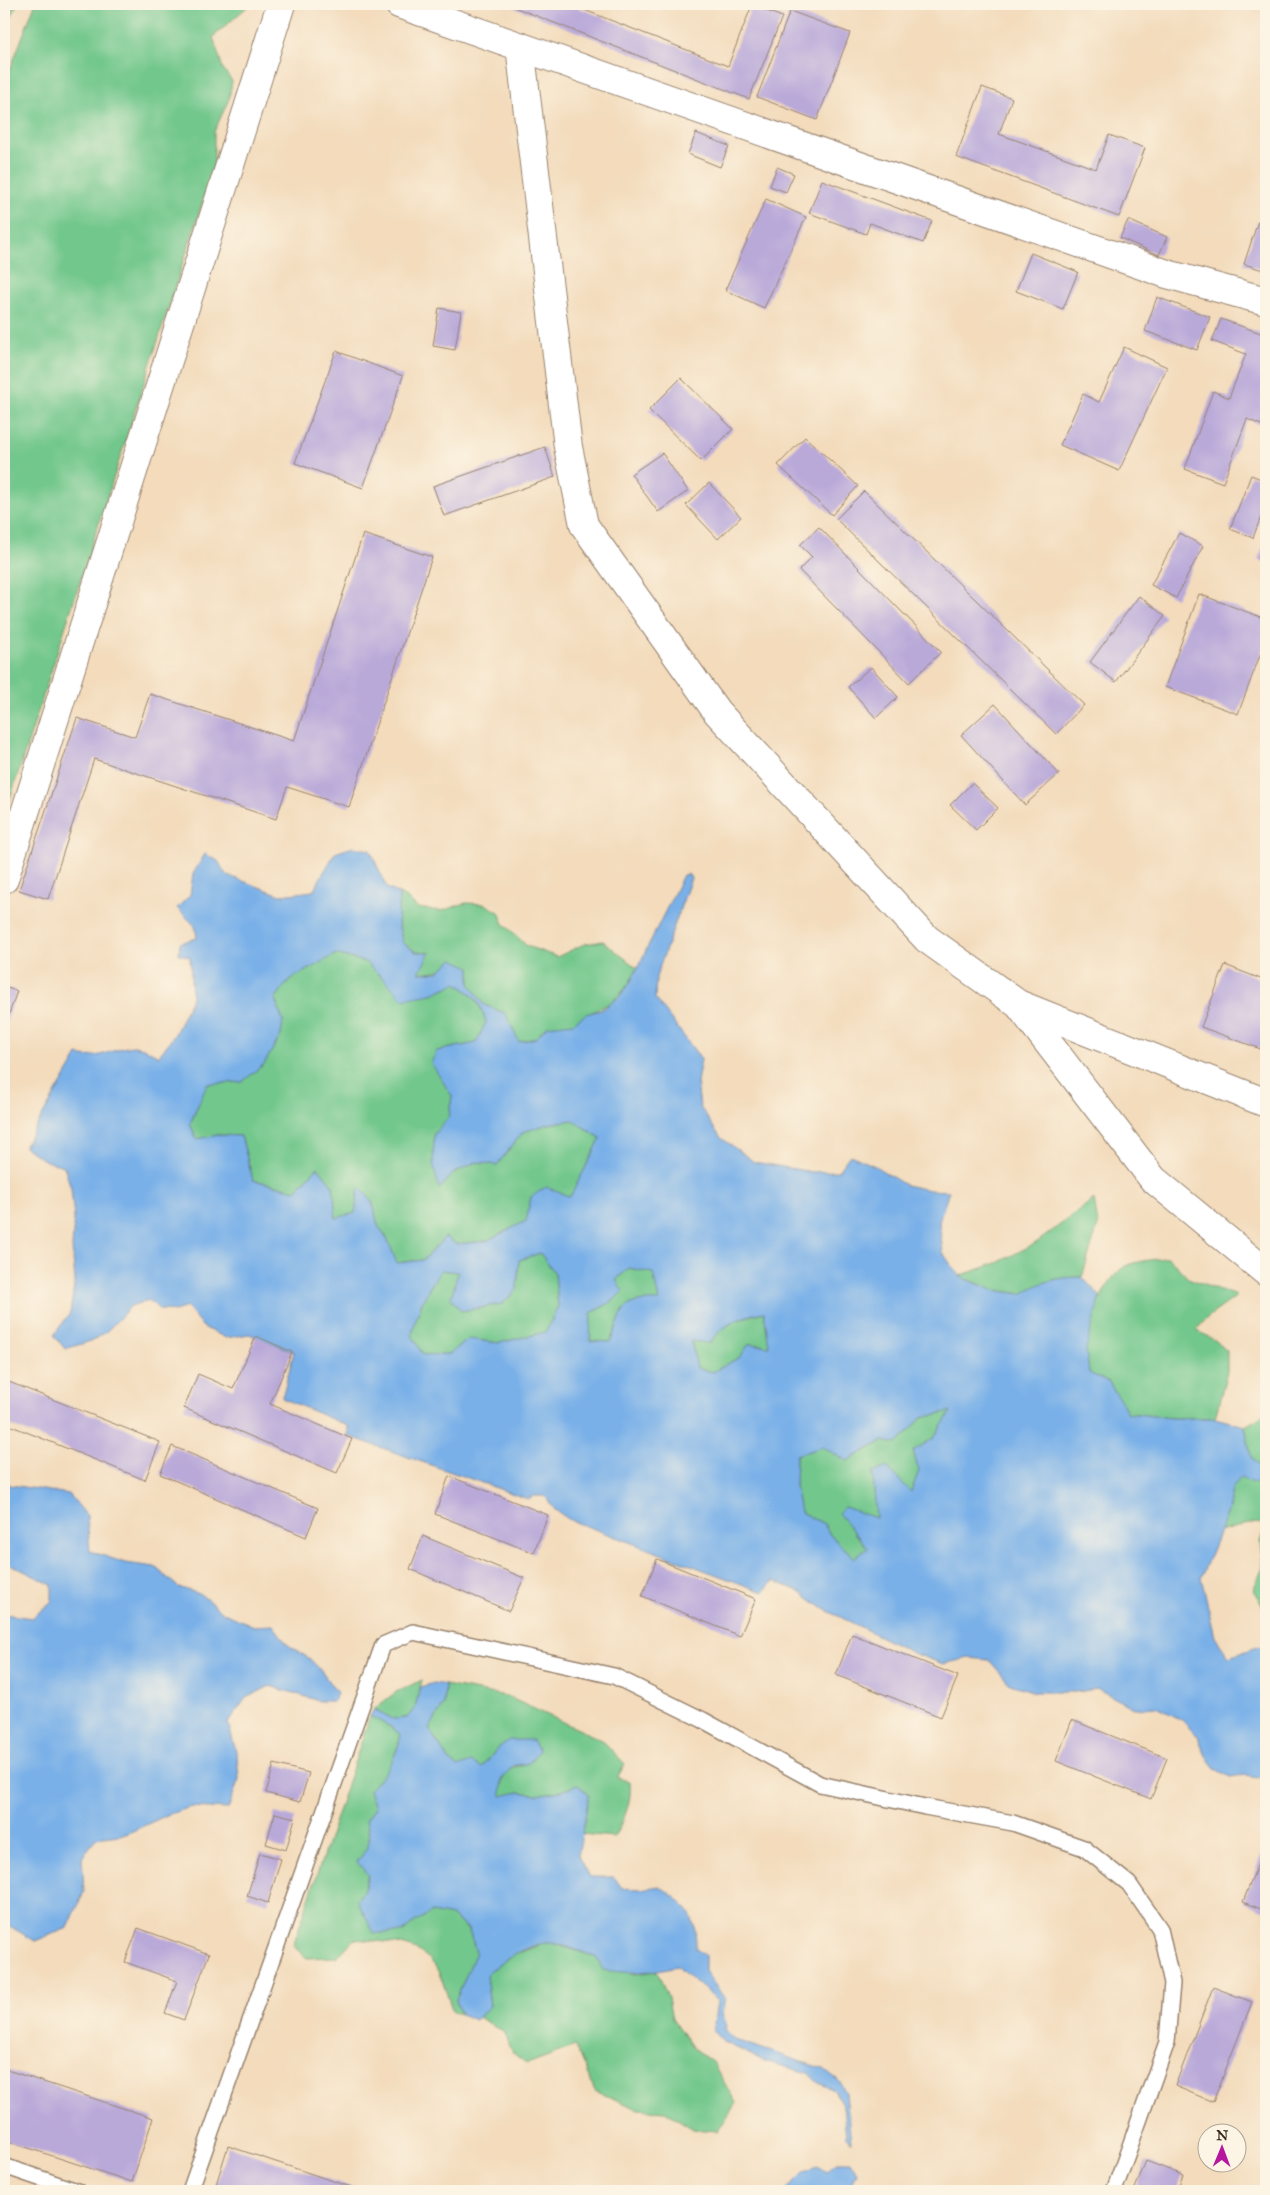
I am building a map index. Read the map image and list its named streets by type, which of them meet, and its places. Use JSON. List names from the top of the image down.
{
  "north": "top"
}
